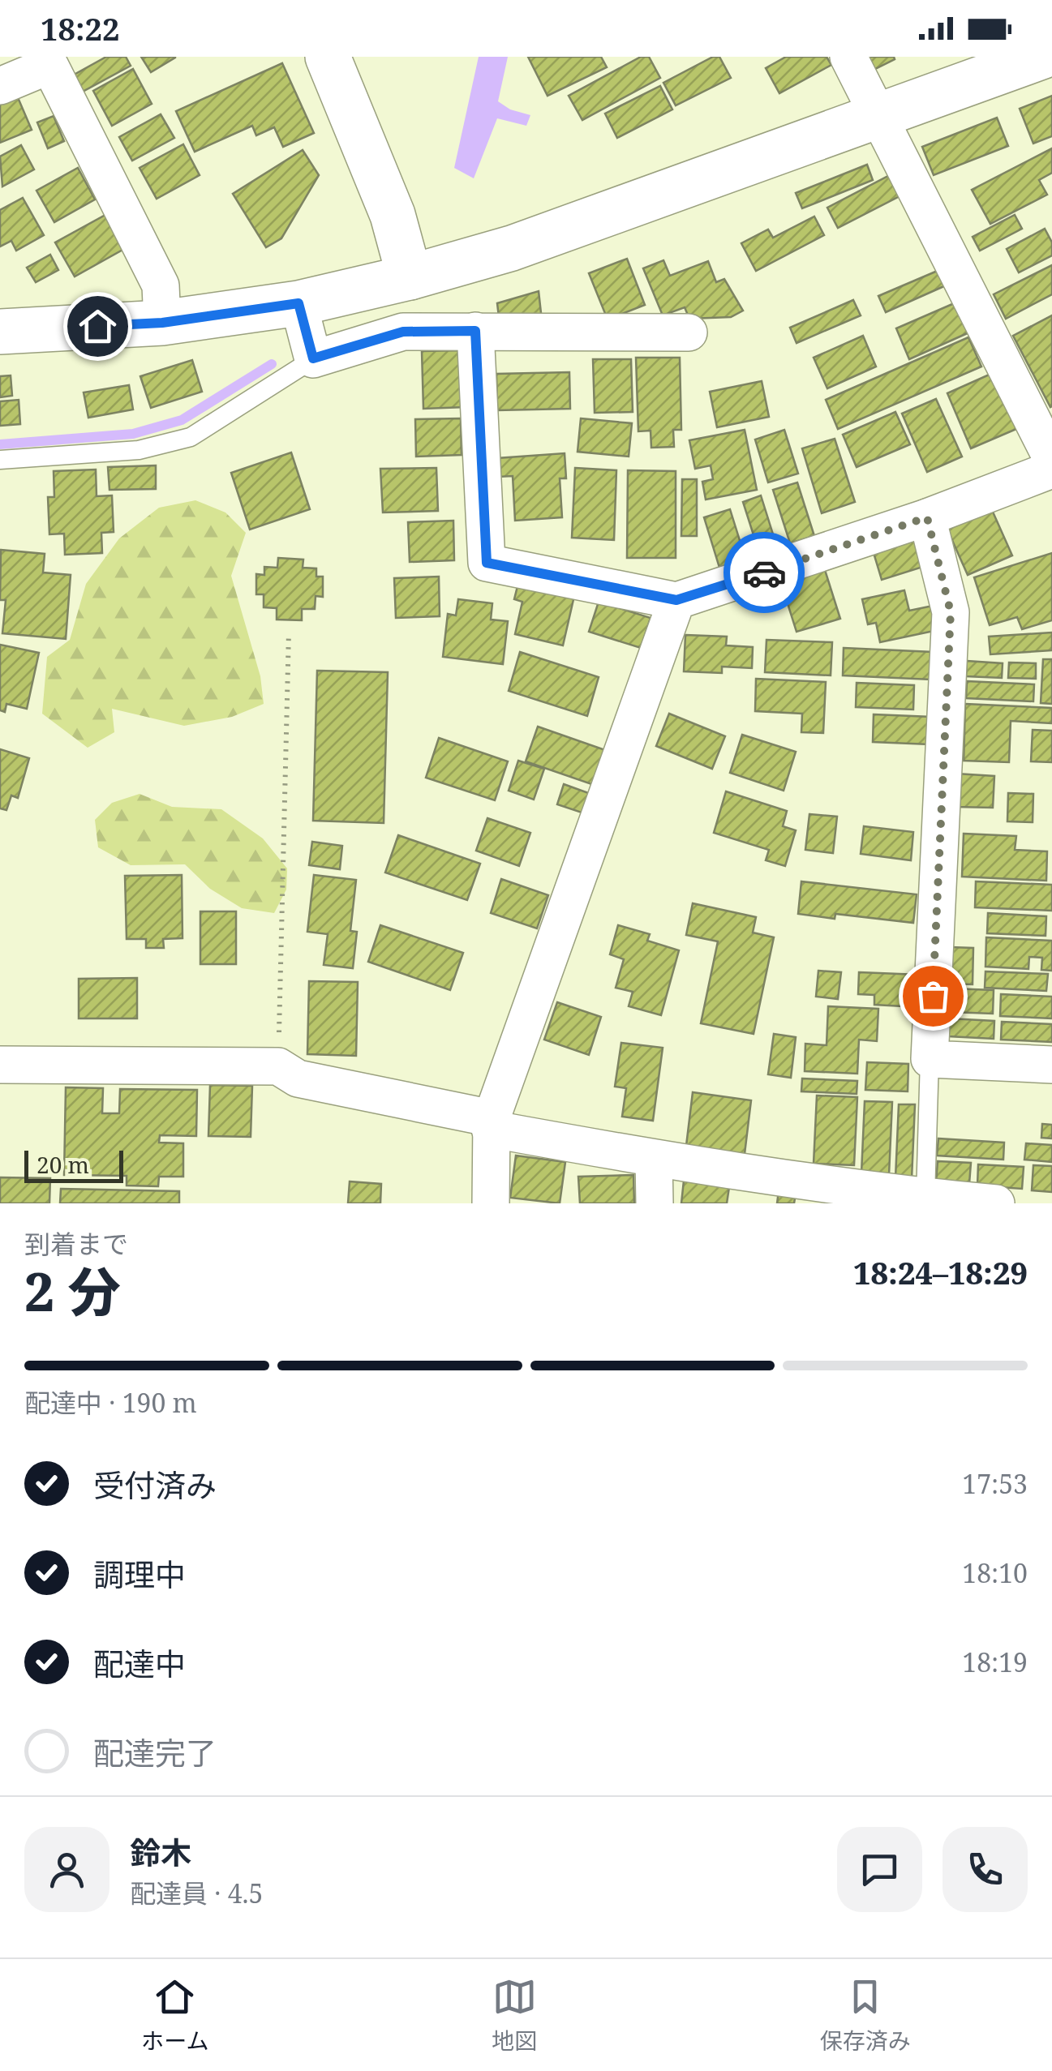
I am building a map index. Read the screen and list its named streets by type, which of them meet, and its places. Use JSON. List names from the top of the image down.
{
  "scale_bar": "20 m",
  "page": {
    "status": "18:22",
    "scale": "20 m",
    "heading": ["2 分", "到着まで", "18:24–18:29"],
    "panel": ["鈴木", "配達員 · 4.5"],
    "bar": "配達中 · 190 m",
    "list": [
      ["受付済み", "17:53"],
      ["調理中", "18:10"],
      ["配達中", "18:19"],
      "配達完了"
    ],
    "tabs": ["ホーム", "地図", "保存済み"]
  }
}
